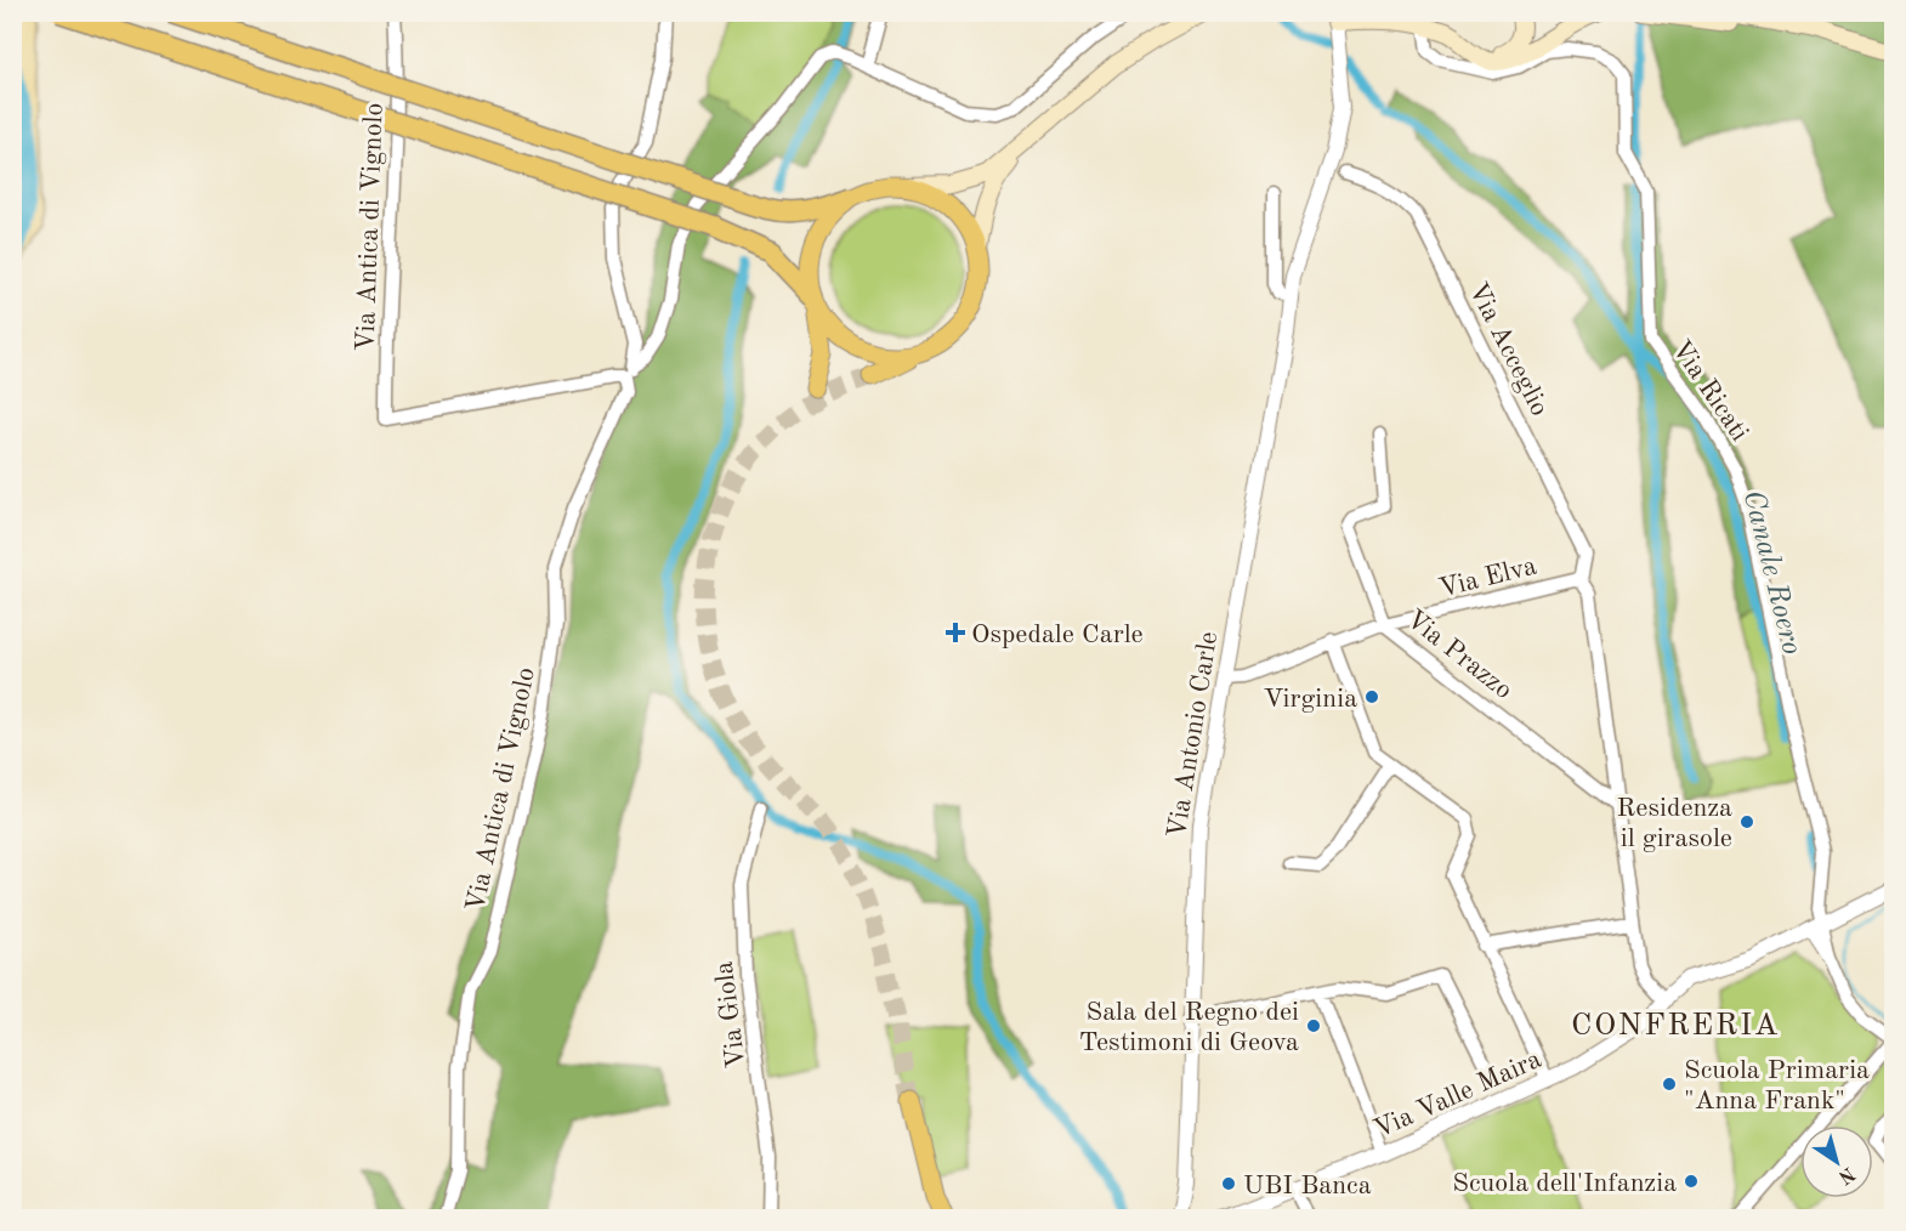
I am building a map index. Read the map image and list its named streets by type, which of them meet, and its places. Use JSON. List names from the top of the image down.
{
  "streets": {
    "street": [
      "Via Antica di Vignolo",
      "Via Acceglio",
      "Via Ricati",
      "Via Elva",
      "Via Prazzo",
      "Via Antonio Carle",
      "Via Giola",
      "Via Valle Maira"
    ]
  },
  "crossings": [
    ["Via Acceglio", "Via Elva"],
    ["Via Ricati", "Via Valle Maira"],
    ["Via Elva", "Via Prazzo"],
    ["Via Elva", "Via Antonio Carle"]
  ],
  "districts": ["CONFRERIA"],
  "water": ["Canale Roero"],
  "places": {
    "health": ["Ospedale Carle"],
    "other": [
      "Virginia",
      "Residenza il girasole",
      "Sala del Regno dei Testimoni di Geova",
      "Scuola Primaria \"Anna Frank\"",
      "Scuola dell'Infanzia",
      "UBI Banca"
    ]
  },
  "north": "bottom right"
}
